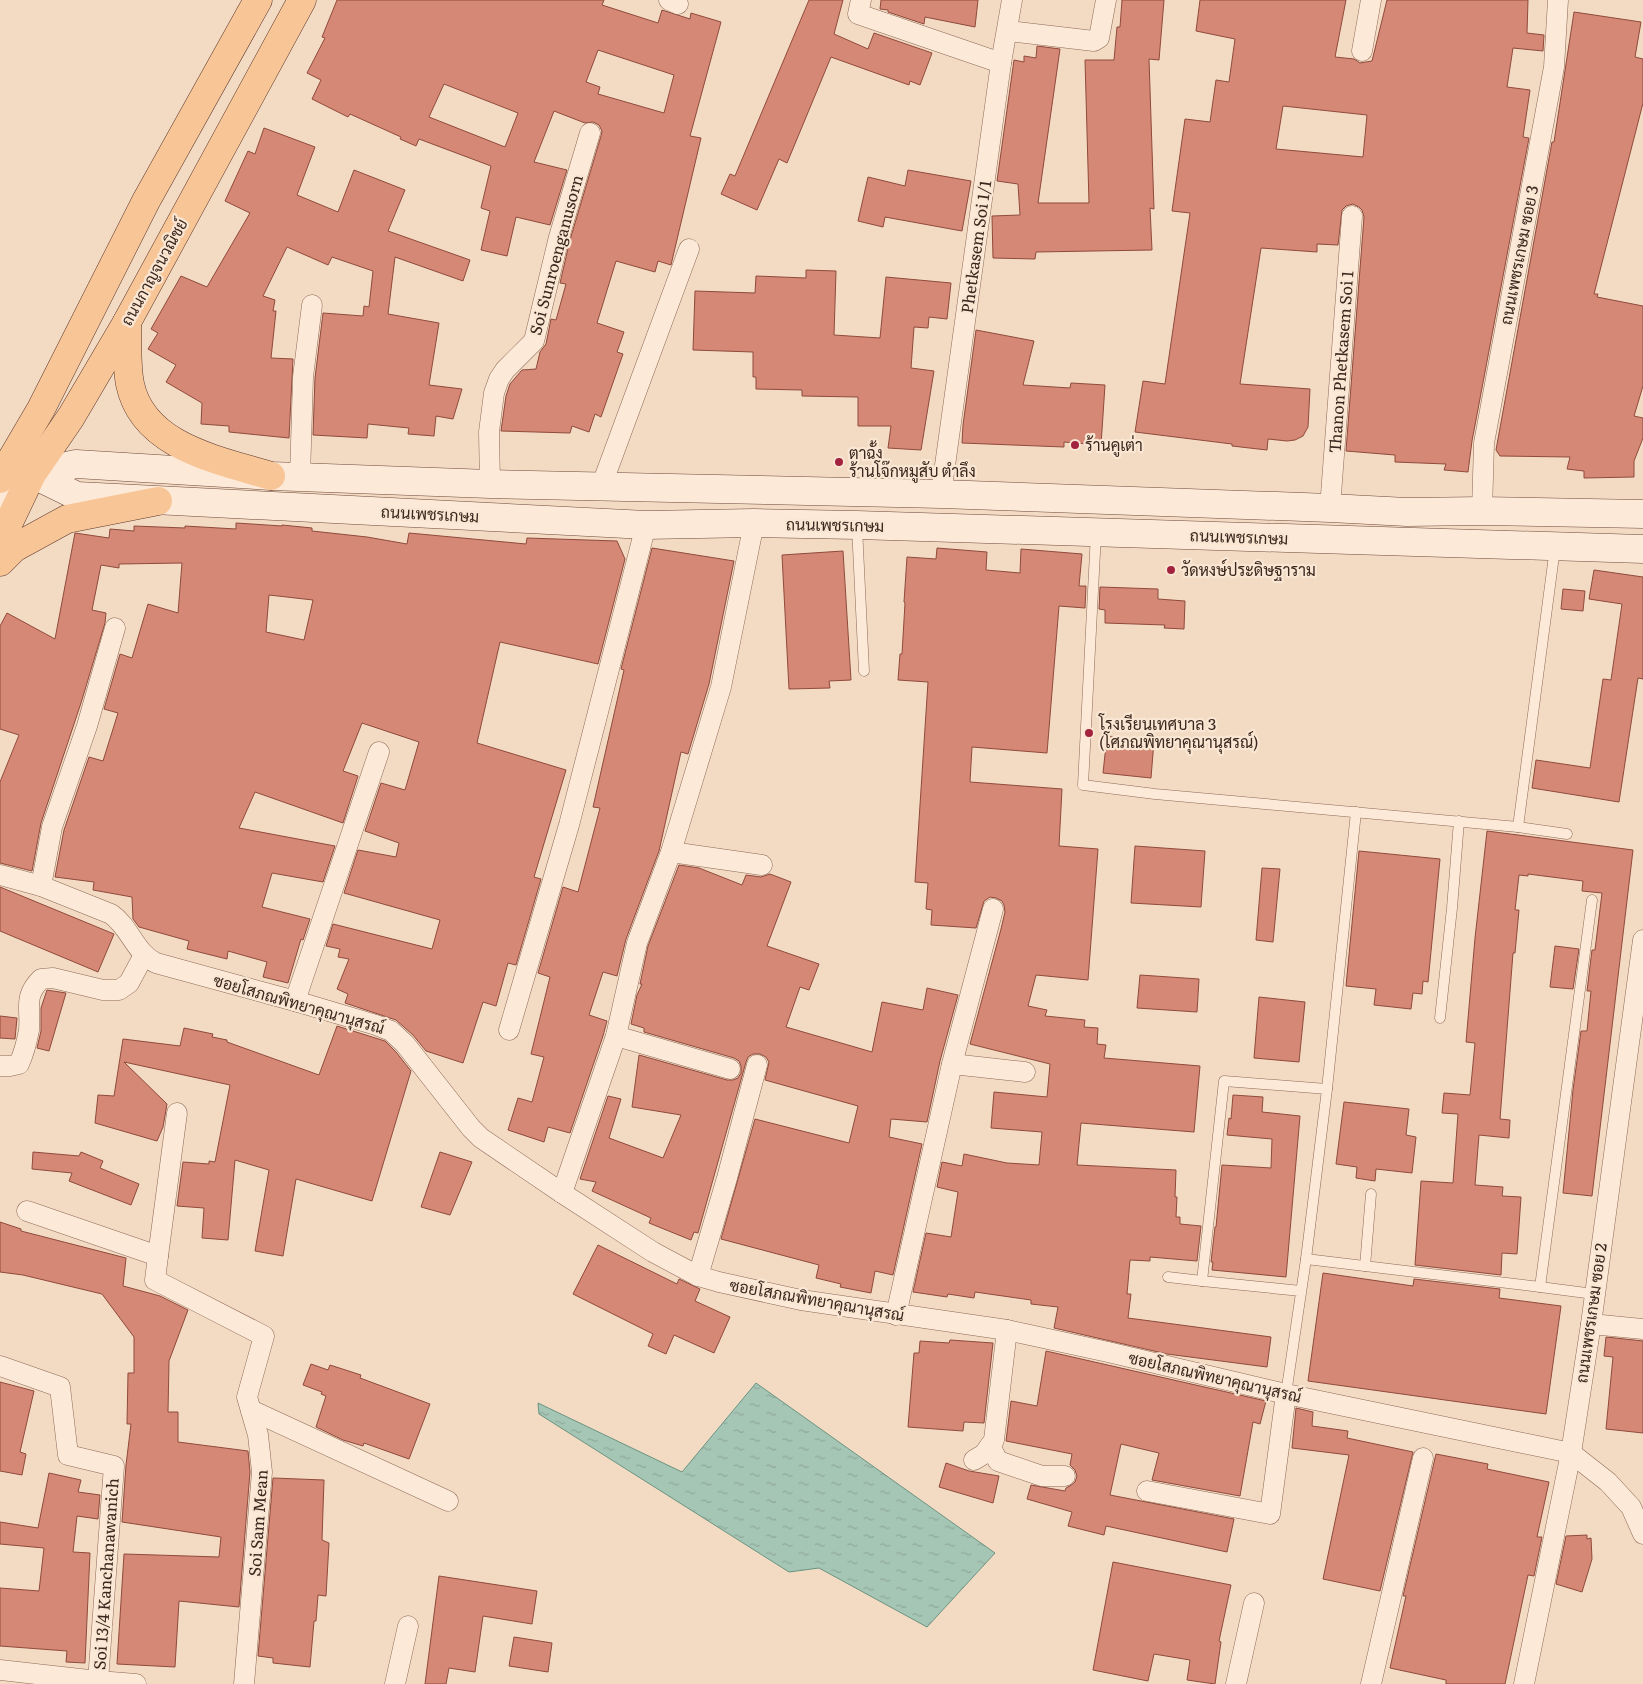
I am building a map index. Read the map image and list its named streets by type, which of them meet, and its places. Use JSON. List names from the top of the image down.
{
  "streets": {
    "main road": ["ถนนกาญจนวณิชย์", "ถนนเพชรเกษม"],
    "street": [
      "Phetkasem Soi 1/1",
      "Soi Sunroenganusorn",
      "ถนนเพชรเกษม ซอย 3",
      "Thanon Phetkasem Soi 1",
      "ซอยโสภณพิทยาคุณานุสรณ์",
      "ถนนเพชรเกษม ซอย 2",
      "Soi Sam Mean",
      "Soi 13/4 Kanchanawanich"
    ]
  },
  "crossings": [
    ["Phetkasem Soi 1/1", "ถนนเพชรเกษม"],
    ["Soi Sunroenganusorn", "ถนนเพชรเกษม"],
    ["ถนนเพชรเกษม ซอย 3", "ถนนเพชรเกษม"],
    ["ถนนกาญจนวณิชย์", "ถนนเพชรเกษม"],
    ["Thanon Phetkasem Soi 1", "ถนนเพชรเกษม"],
    ["ซอยโสภณพิทยาคุณานุสรณ์", "ถนนเพชรเกษม ซอย 2"]
  ],
  "places": [
    "ร้านคูเต่า",
    "ตาฉั้ง ร้านโจ๊กหมูสับ ตำลึง",
    "วัดหงษ์ประดิษฐาราม",
    "โรงเรียนเทศบาล 3 (โศภณพิทยาคุณานุสรณ์)"
  ]
}
